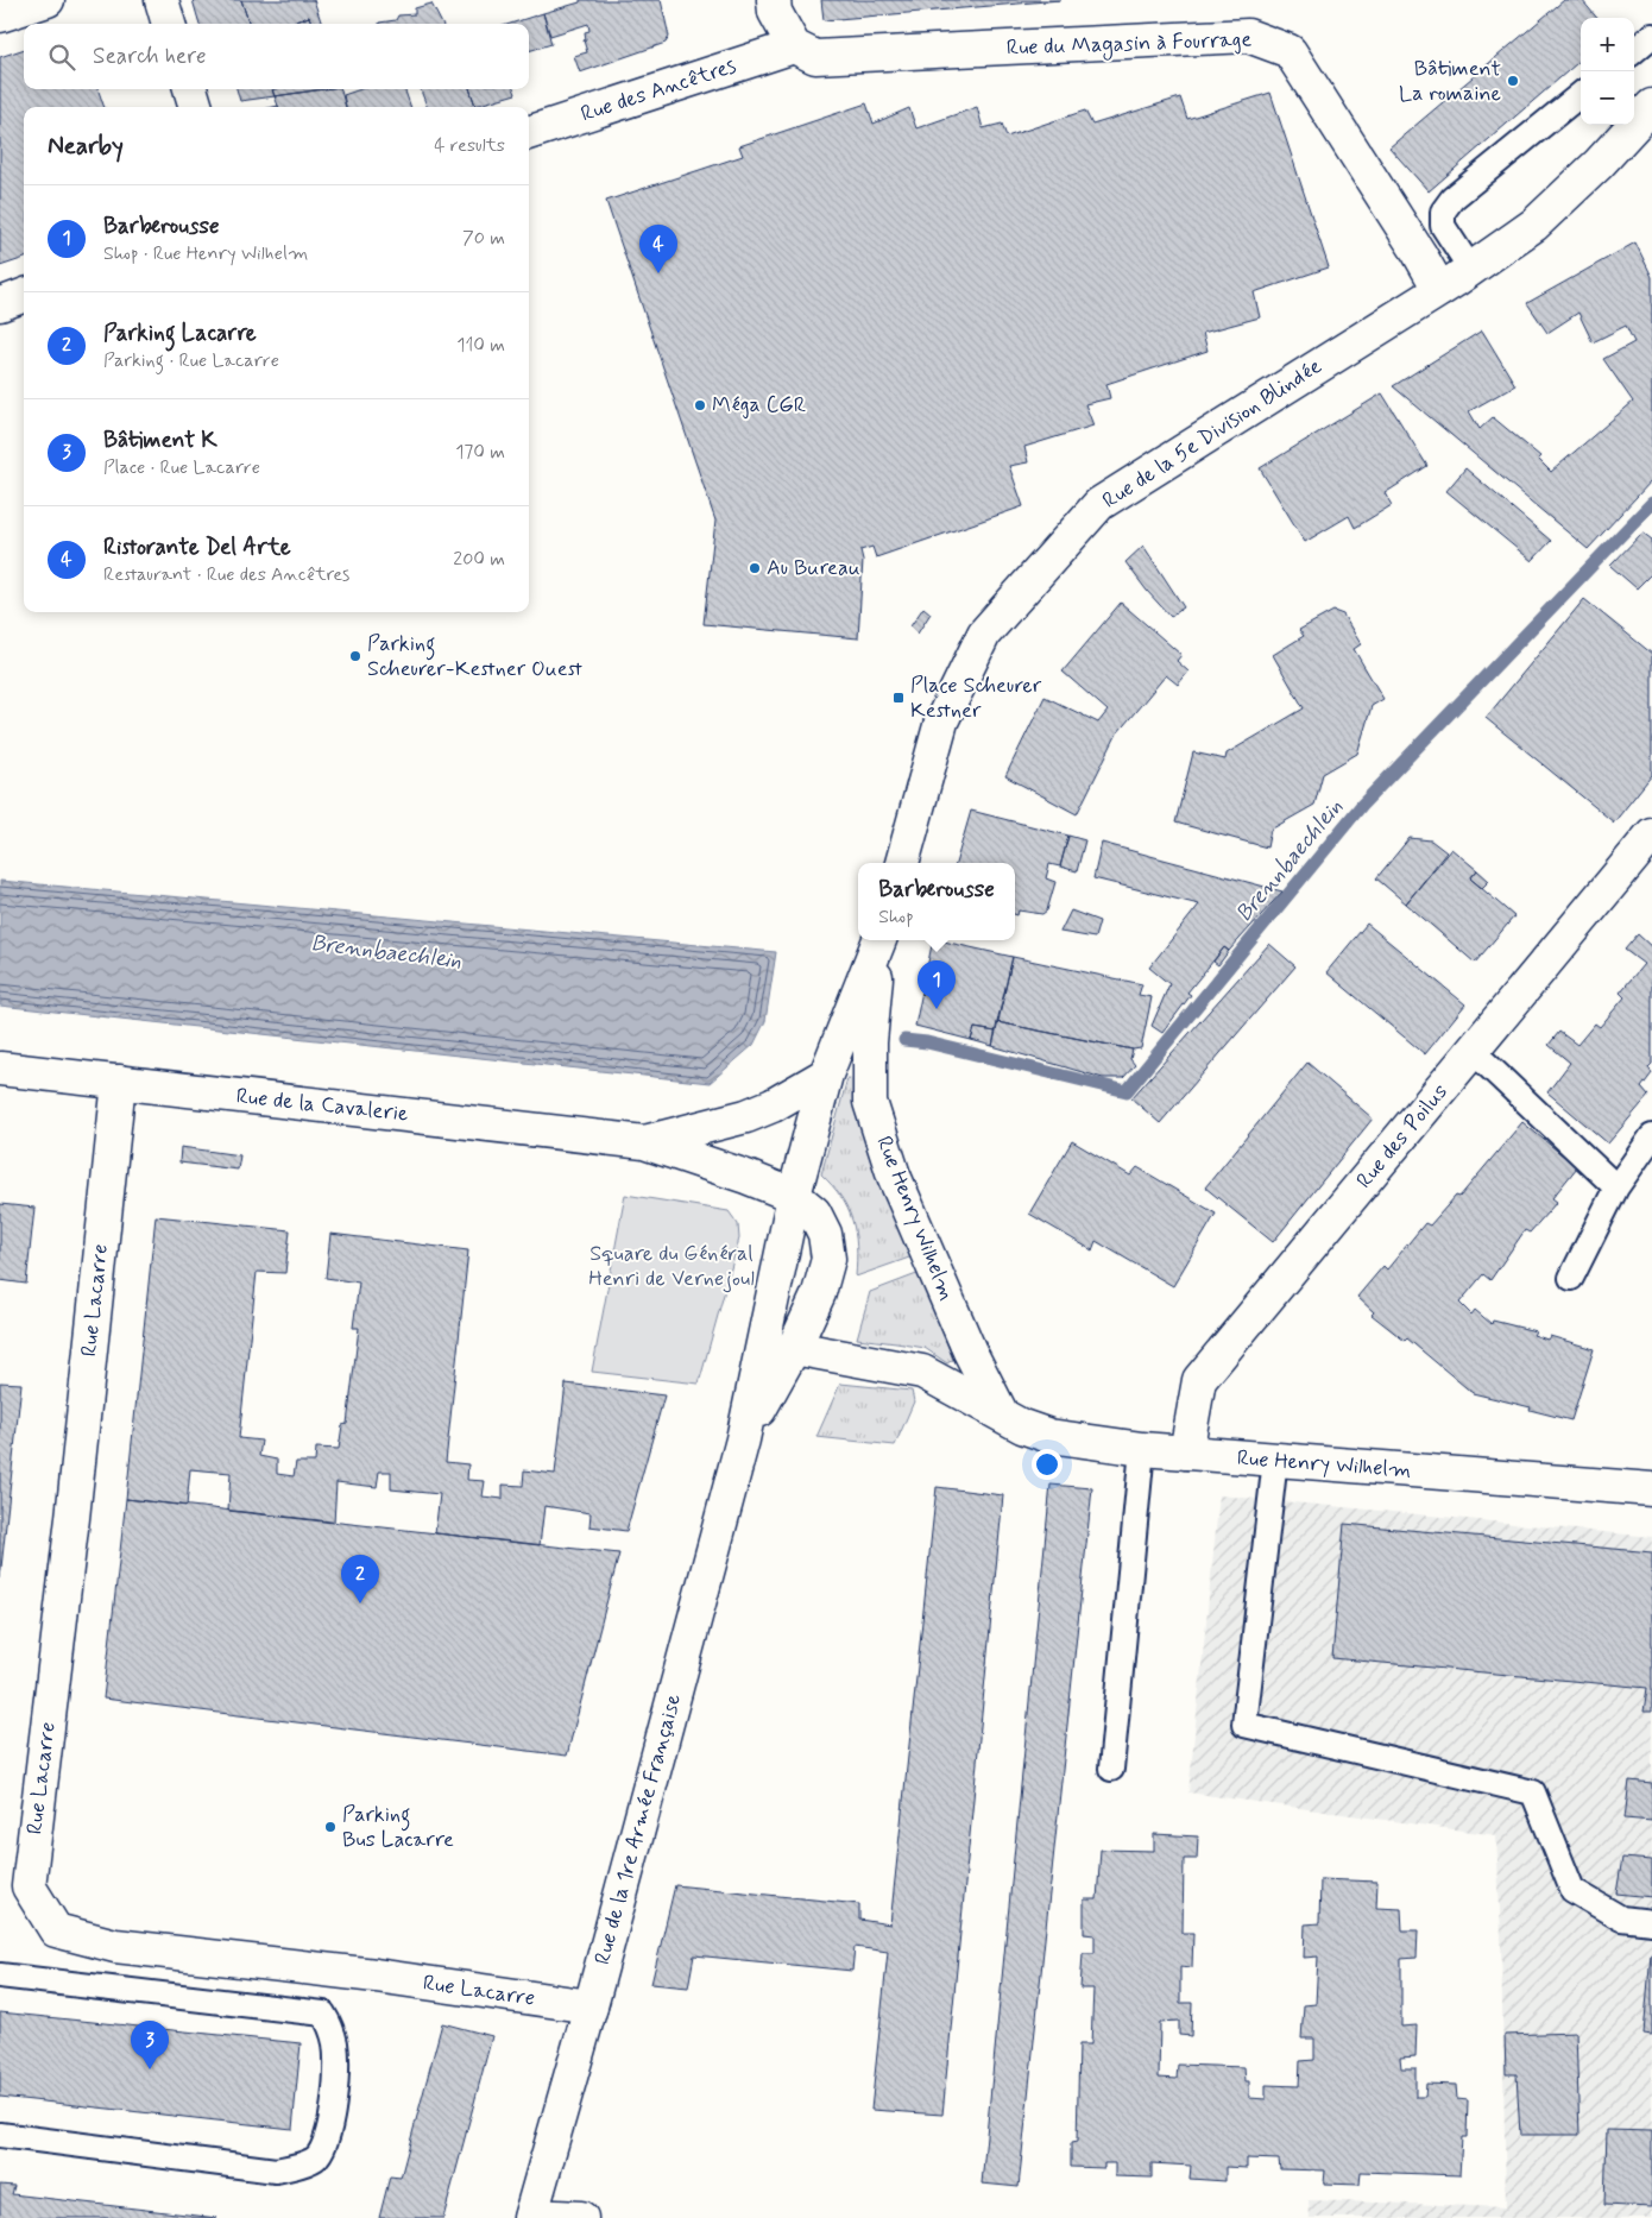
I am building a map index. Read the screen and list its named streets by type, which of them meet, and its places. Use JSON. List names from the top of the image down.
{
  "streets": {
    "main road": [
      "Rue du Magasin à Fourrage",
      "Rue des Ancêtres",
      "Rue de la 5e Division Blindée",
      "Rue de la Cavalerie",
      "Rue des Poilus",
      "Rue Henry Wilhelm",
      "Rue Lacarre",
      "Rue de la 1re Armée Française"
    ]
  },
  "crossings": [
    ["Rue du Magasin à Fourrage", "Rue des Ancêtres"],
    ["Rue du Magasin à Fourrage", "Rue de la 5e Division Blindée"],
    ["Rue de la Cavalerie", "Rue Lacarre"],
    ["Rue des Poilus", "Rue Henry Wilhelm"],
    ["Rue Lacarre", "Rue de la 1re Armée Française"]
  ],
  "water": ["Brennbaechlein"],
  "parks": ["Square du Général Henri de Vernejoul"],
  "places": {
    "other": [
      "Bâtiment La romaine",
      "Méga CGR",
      "Au Bureau",
      "Parking Scheurer-Kestner Ouest",
      "Parking Bus Lacarre"
    ],
    "transit": ["Place Scheurer Kestner"]
  },
  "page": {
    "map_buttons": ["+", "−"],
    "search": "Search here",
    "heading": ["Nearby", "4 results"],
    "list": [
      {
        "mark": "1",
        "name": "Barberousse",
        "note": "Shop · Rue Henry Wilhelm",
        "value": "70 m"
      },
      {
        "mark": "2",
        "name": "Parking Lacarre",
        "note": "Parking · Rue Lacarre",
        "value": "110 m"
      },
      {
        "mark": "3",
        "name": "Bâtiment K",
        "note": "Place · Rue Lacarre",
        "value": "170 m"
      },
      {
        "mark": "4",
        "name": "Ristorante Del Arte",
        "note": "Restaurant · Rue des Ancêtres",
        "value": "200 m"
      }
    ],
    "pins": [
      "4",
      "1",
      "2",
      "3"
    ],
    "popup": ["Barberousse", "Shop"]
  }
}
